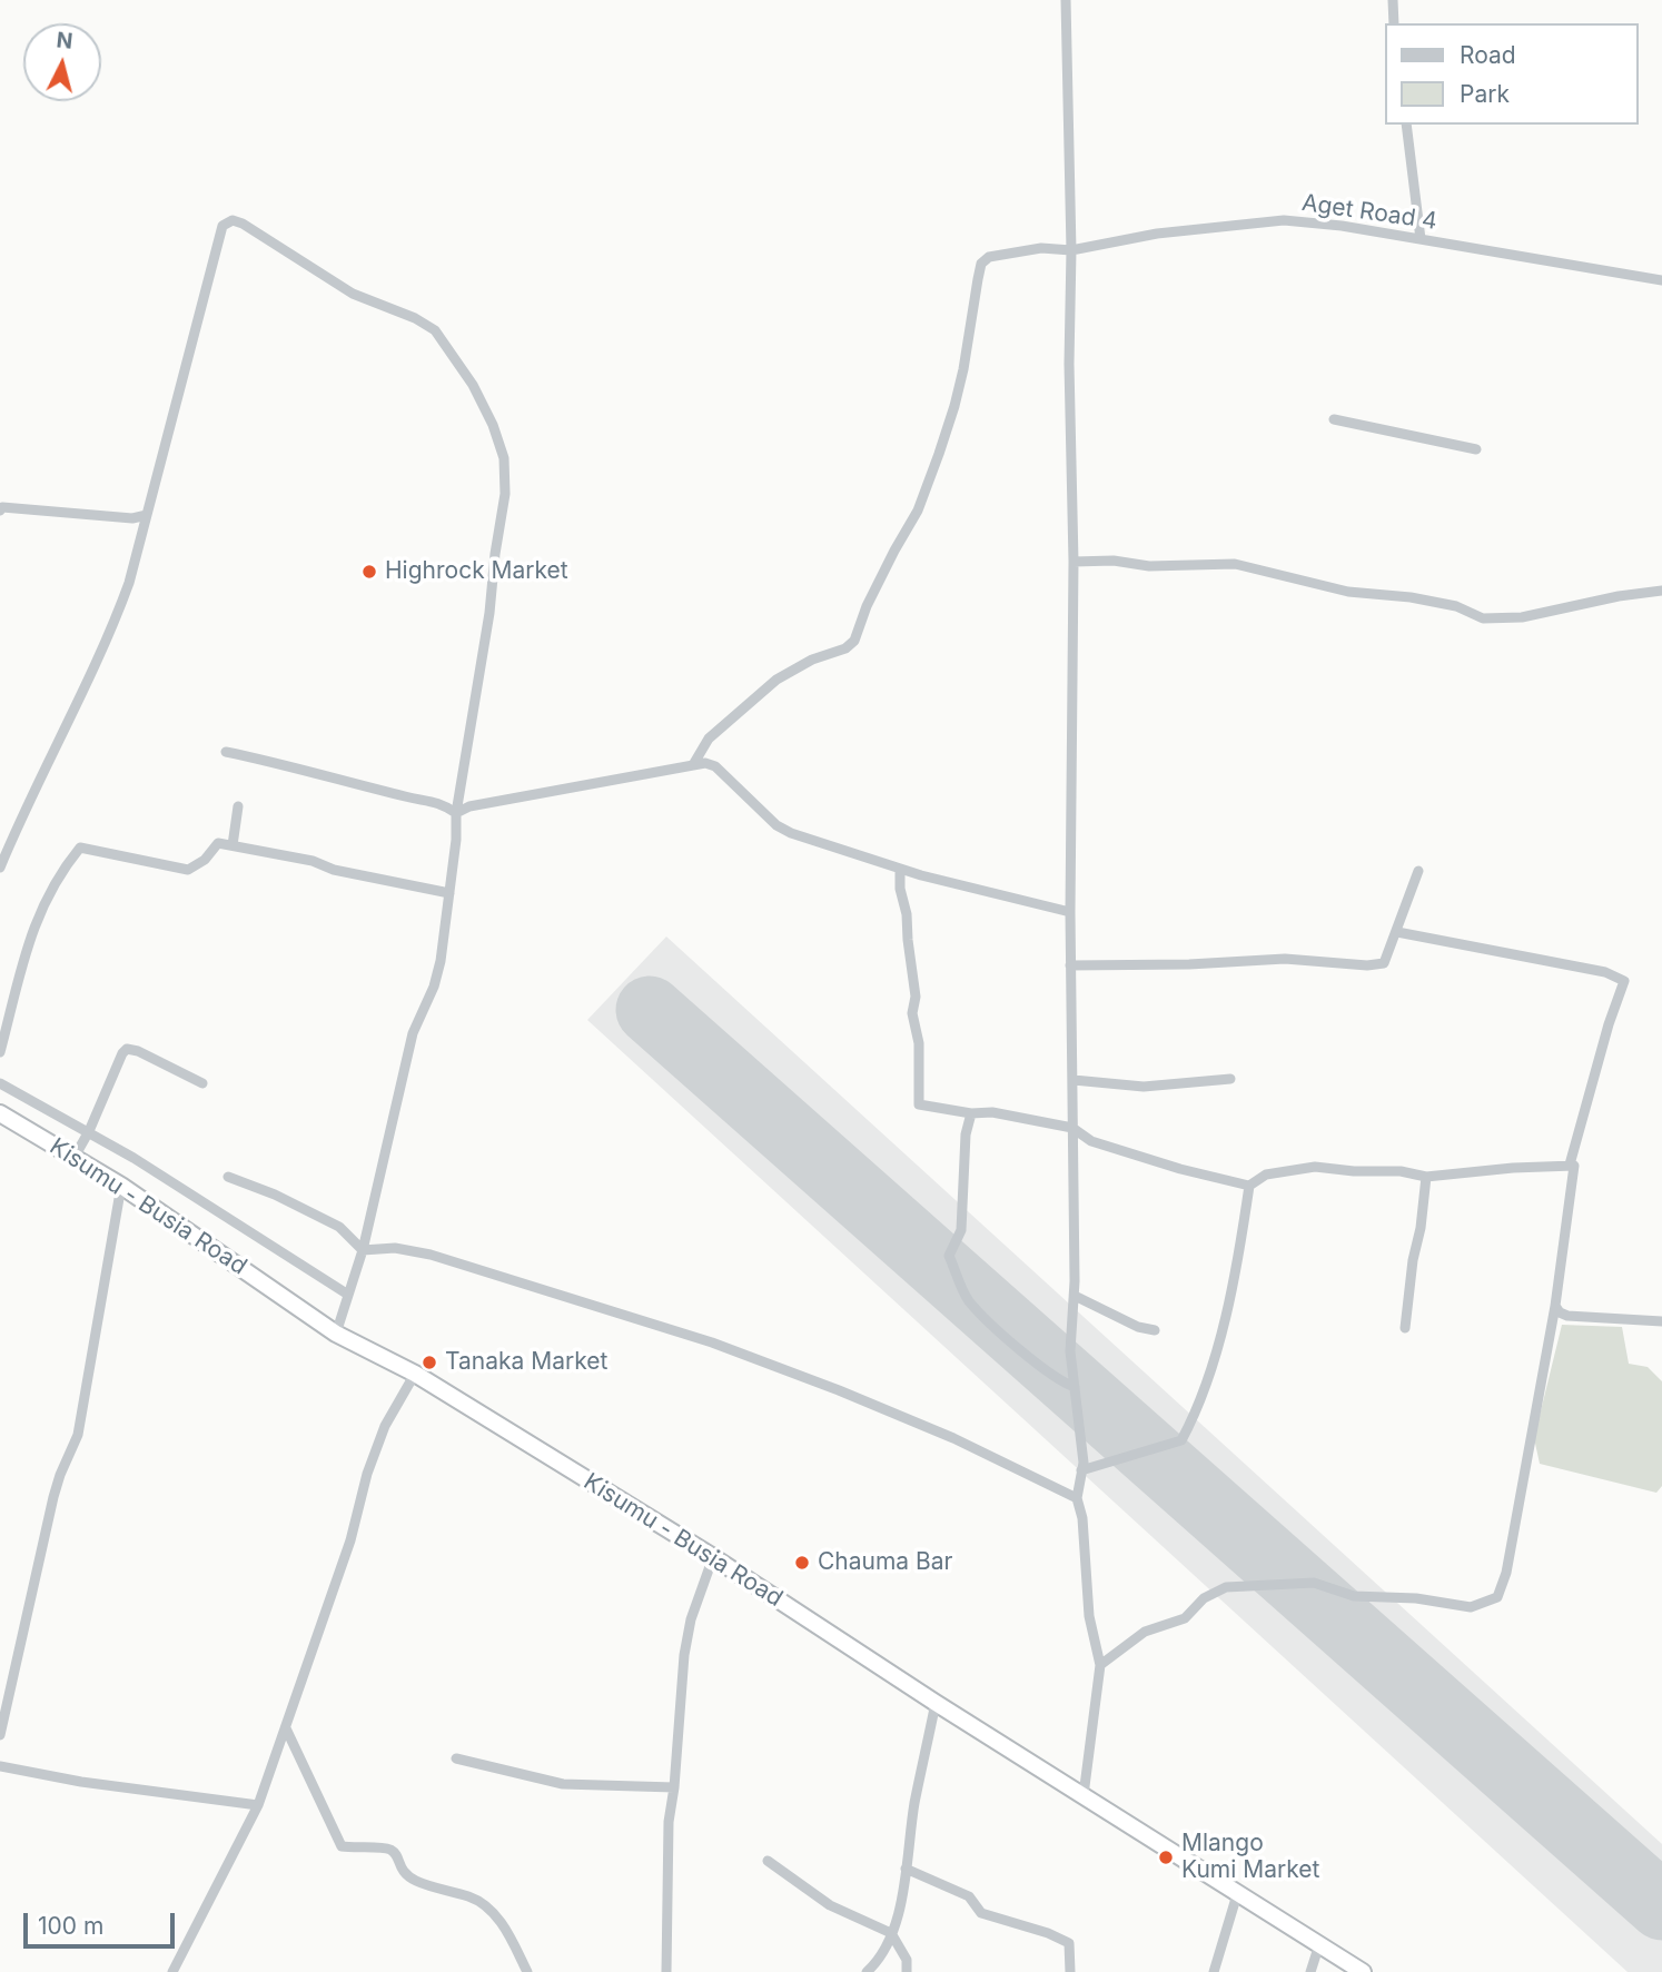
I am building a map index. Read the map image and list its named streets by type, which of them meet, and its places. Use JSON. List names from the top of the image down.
{
  "streets": {
    "highway": ["Kisumu - Busia Road"],
    "street": ["Aget Road 4"]
  },
  "places": [
    "Highrock Market",
    "Tanaka Market",
    "Chauma Bar",
    "Mlango Kumi Market"
  ],
  "legend": ["Road", "Park"],
  "scale_bar": "100 m",
  "north": "top"
}
